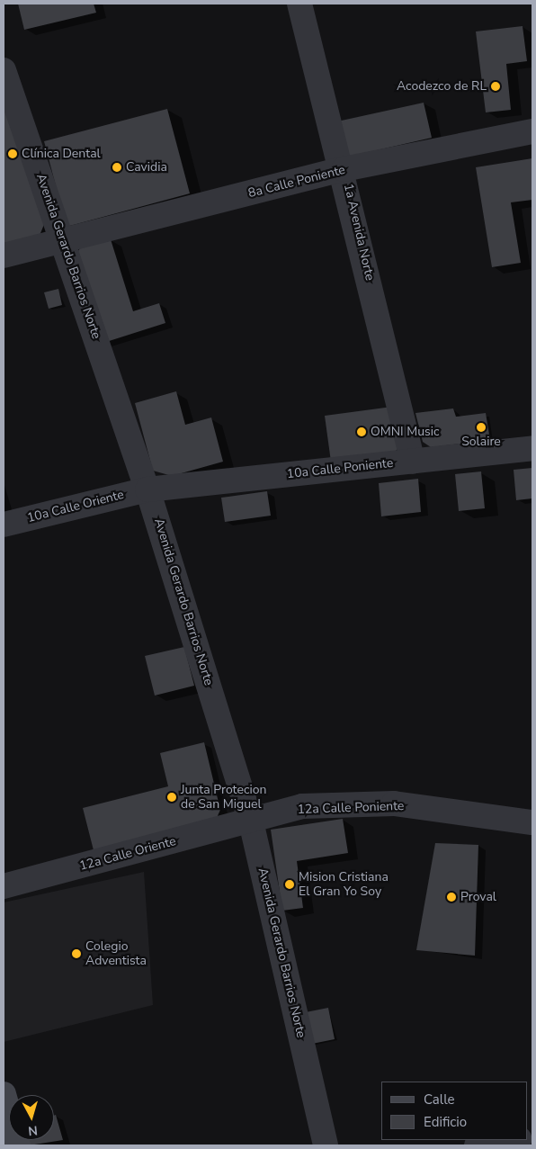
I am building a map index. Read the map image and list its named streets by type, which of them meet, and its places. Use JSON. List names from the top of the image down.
{
  "streets": {
    "street": [
      "8a Calle Poniente",
      "1a Avenida Norte",
      "Avenida Gerardo Barrios Norte",
      "10a Calle Poniente",
      "10a Calle Oriente",
      "12a Calle Poniente",
      "12a Calle Oriente"
    ]
  },
  "crossings": [
    ["8a Calle Poniente", "1a Avenida Norte"],
    ["8a Calle Poniente", "Avenida Gerardo Barrios Norte"],
    ["1a Avenida Norte", "10a Calle Poniente"],
    ["Avenida Gerardo Barrios Norte", "10a Calle Poniente"],
    ["Avenida Gerardo Barrios Norte", "10a Calle Oriente"],
    ["Avenida Gerardo Barrios Norte", "12a Calle Poniente"],
    ["Avenida Gerardo Barrios Norte", "12a Calle Oriente"],
    ["10a Calle Poniente", "10a Calle Oriente"],
    ["12a Calle Poniente", "12a Calle Oriente"]
  ],
  "places": [
    "Acodezco de RL",
    "Clínica Dental",
    "Cavidia",
    "Solaire",
    "OMNI Music",
    "Junta Protecion de San Miguel",
    "Mision Cristiana El Gran Yo Soy",
    "Proval",
    "Colegio Adventista"
  ],
  "legend": ["Calle", "Edificio"],
  "north": "bottom"
}
